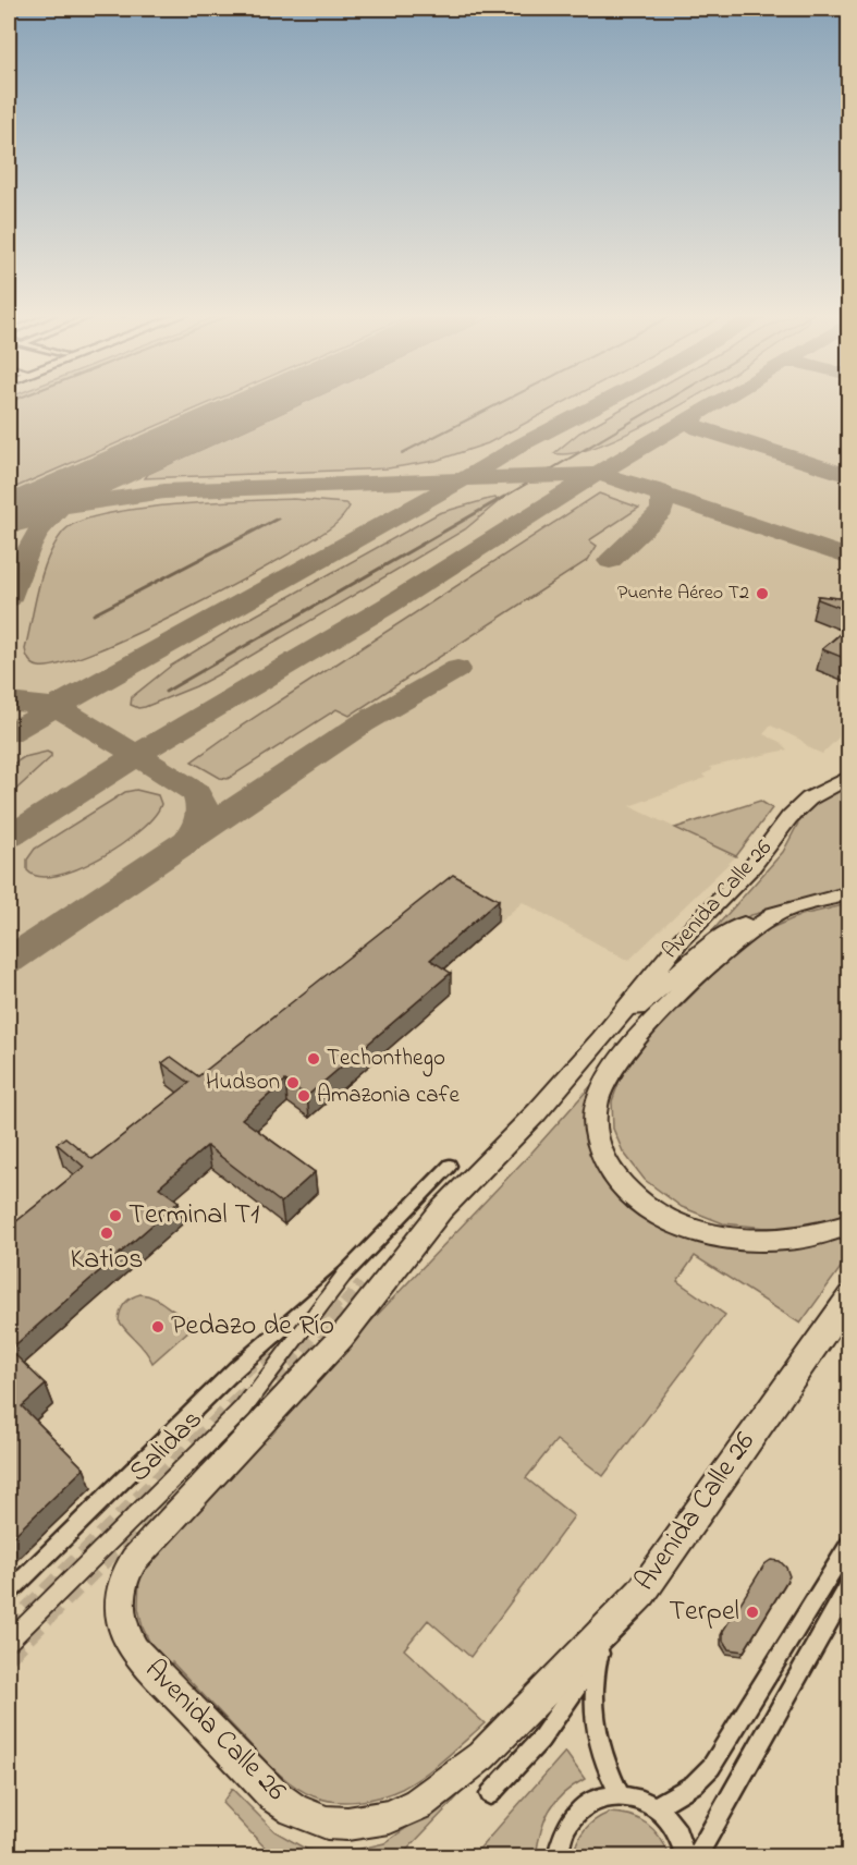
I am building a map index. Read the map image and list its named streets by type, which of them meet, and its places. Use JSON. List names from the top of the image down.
{
  "streets": {
    "main road": ["Avenida Calle 26"],
    "street": ["Salidas"]
  },
  "places": [
    "Puente Aéreo T2",
    "Techonthego",
    "Hudson",
    "Amazonia cafe",
    "Terminal T1",
    "Katios",
    "Pedazo de Río",
    "Terpel"
  ]
}
